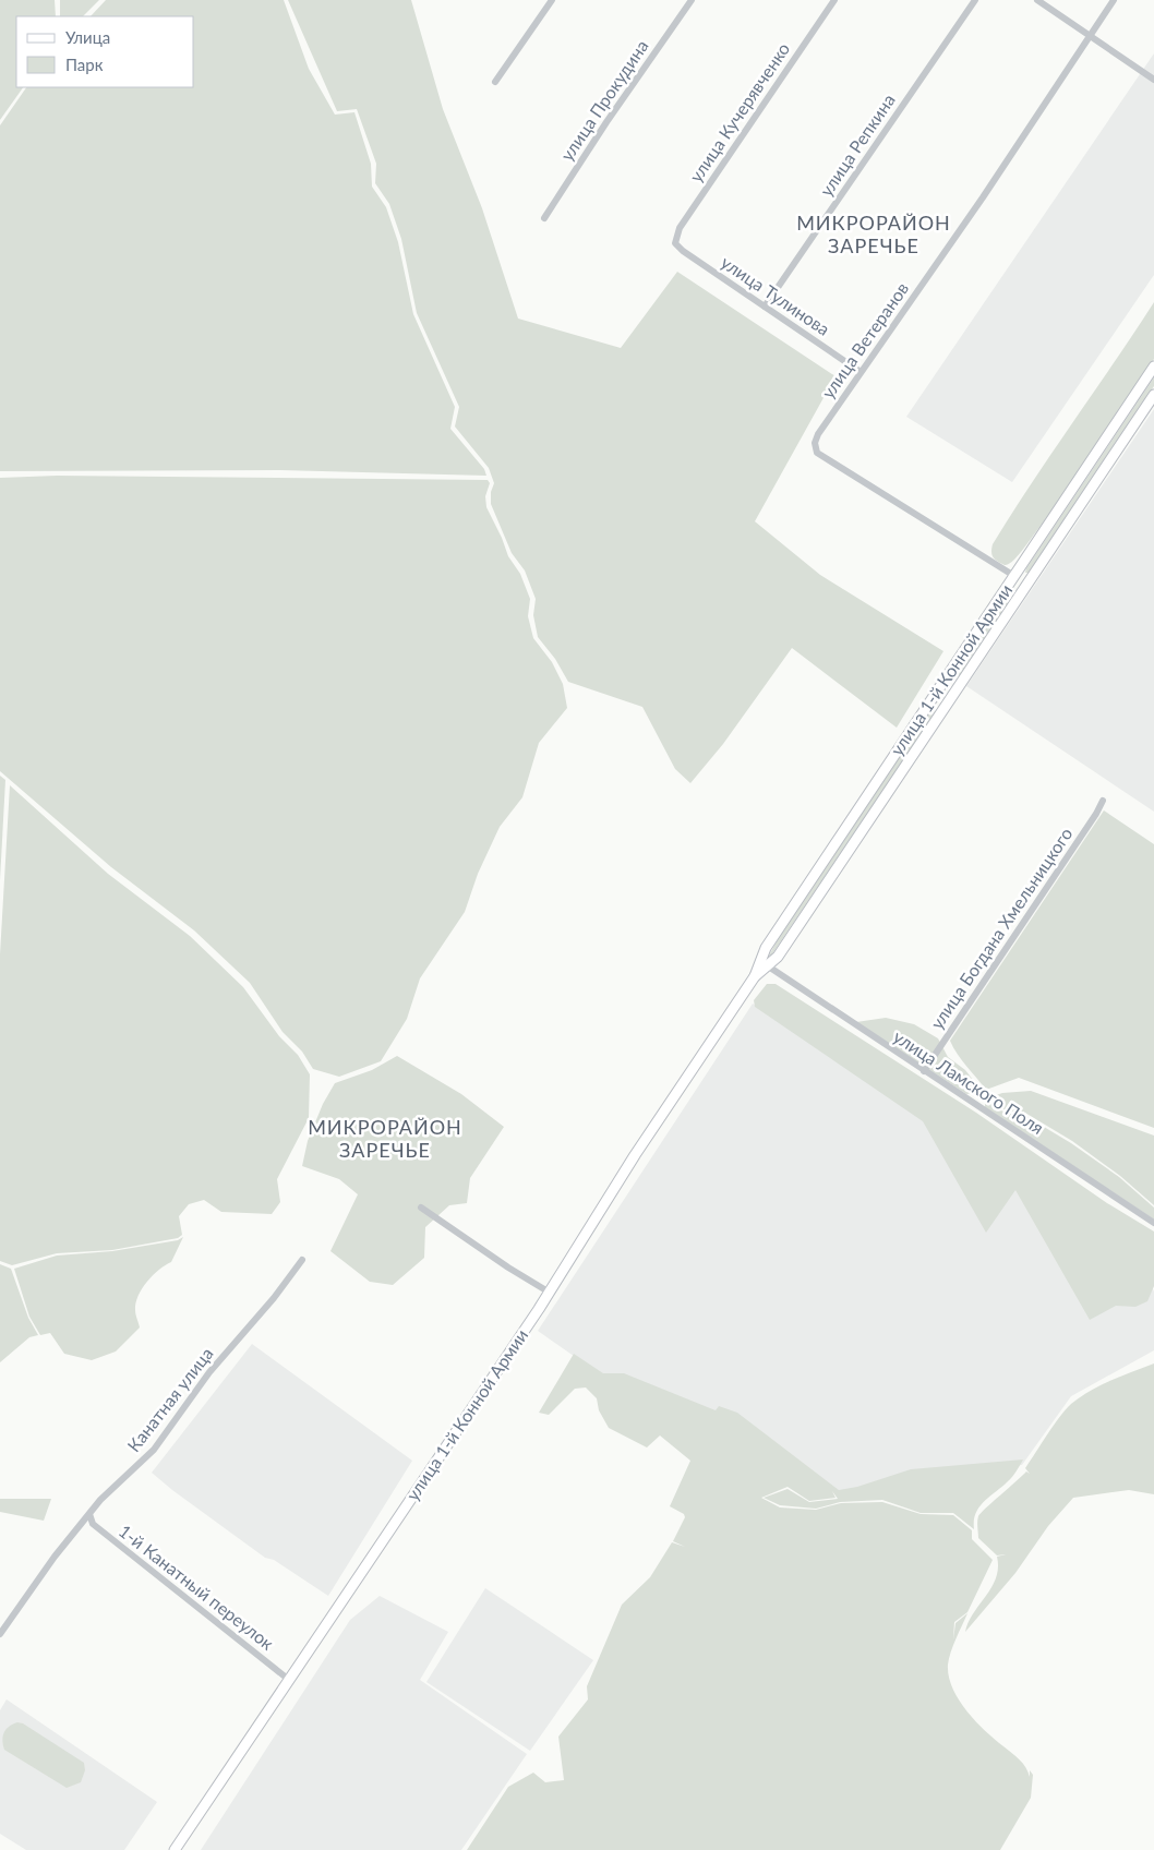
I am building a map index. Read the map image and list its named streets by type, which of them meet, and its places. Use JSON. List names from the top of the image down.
{
  "streets": {
    "main road": ["улица 1-й Конной Армии"],
    "street": [
      "улица Прокудина",
      "улица Кучерявченко",
      "улица Репкина",
      "улица Тулинова",
      "улица Ветеранов",
      "улица Богдана Хмельницкого",
      "улица Ламского Поля",
      "Канатная улица",
      "1-й Канатный переулок"
    ]
  },
  "crossings": [
    ["улица Кучерявченко", "улица Тулинова"],
    ["улица Репкина", "улица Тулинова"],
    ["улица Тулинова", "улица Ветеранов"],
    ["улица Ветеранов", "улица 1-й Конной Армии"],
    ["улица 1-й Конной Армии", "улица Ламского Поля"],
    ["улица 1-й Конной Армии", "1-й Канатный переулок"],
    ["улица Богдана Хмельницкого", "улица Ламского Поля"],
    ["Канатная улица", "1-й Канатный переулок"]
  ],
  "districts": ["МИКРОРАЙОН ЗАРЕЧЬЕ", "МИКРОРАЙОН ЗАРЕЧЬЕ"],
  "legend": ["Улица", "Парк"]
}
